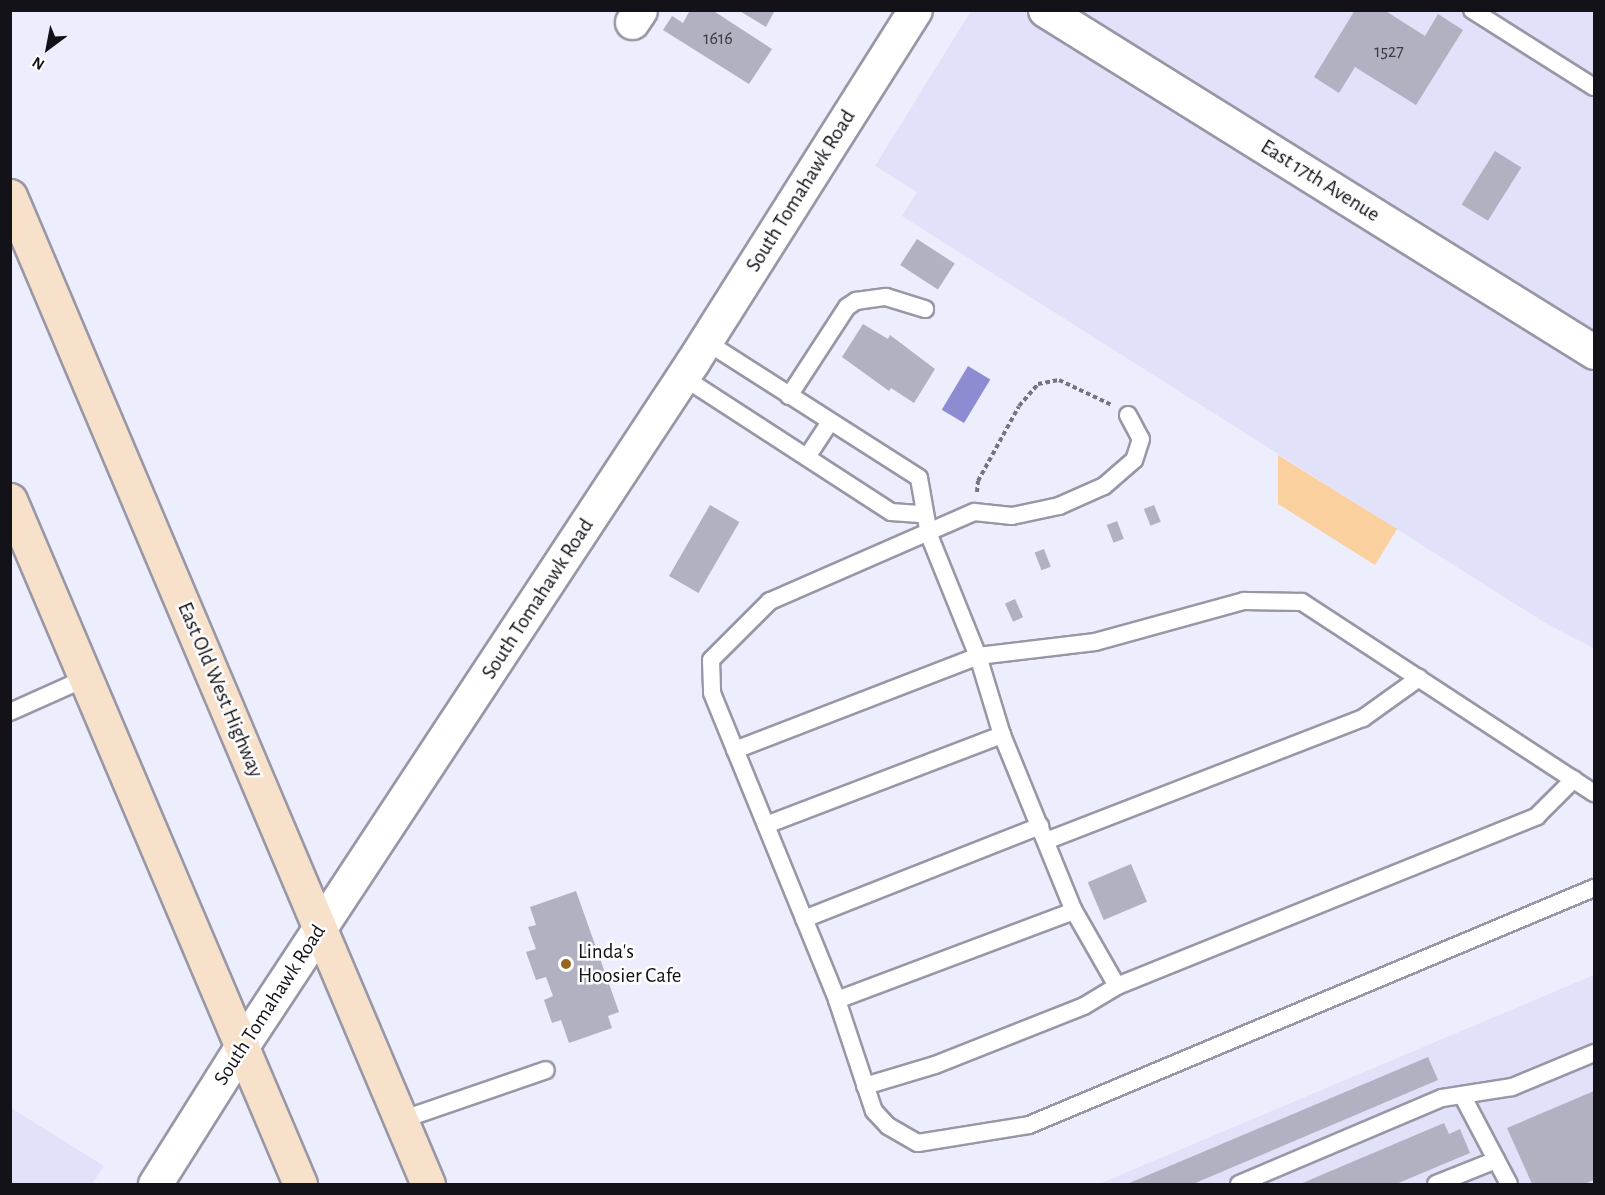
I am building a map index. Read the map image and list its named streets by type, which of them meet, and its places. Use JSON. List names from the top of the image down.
{
  "streets": {
    "main road": ["East 17th Avenue", "South Tomahawk Road", "East Old West Highway"]
  },
  "crossings": [
    ["South Tomahawk Road", "East Old West Highway"]
  ],
  "places": ["Linda's Hoosier Cafe"],
  "house_numbers": ["1616", "1527"],
  "north": "bottom left"
}
